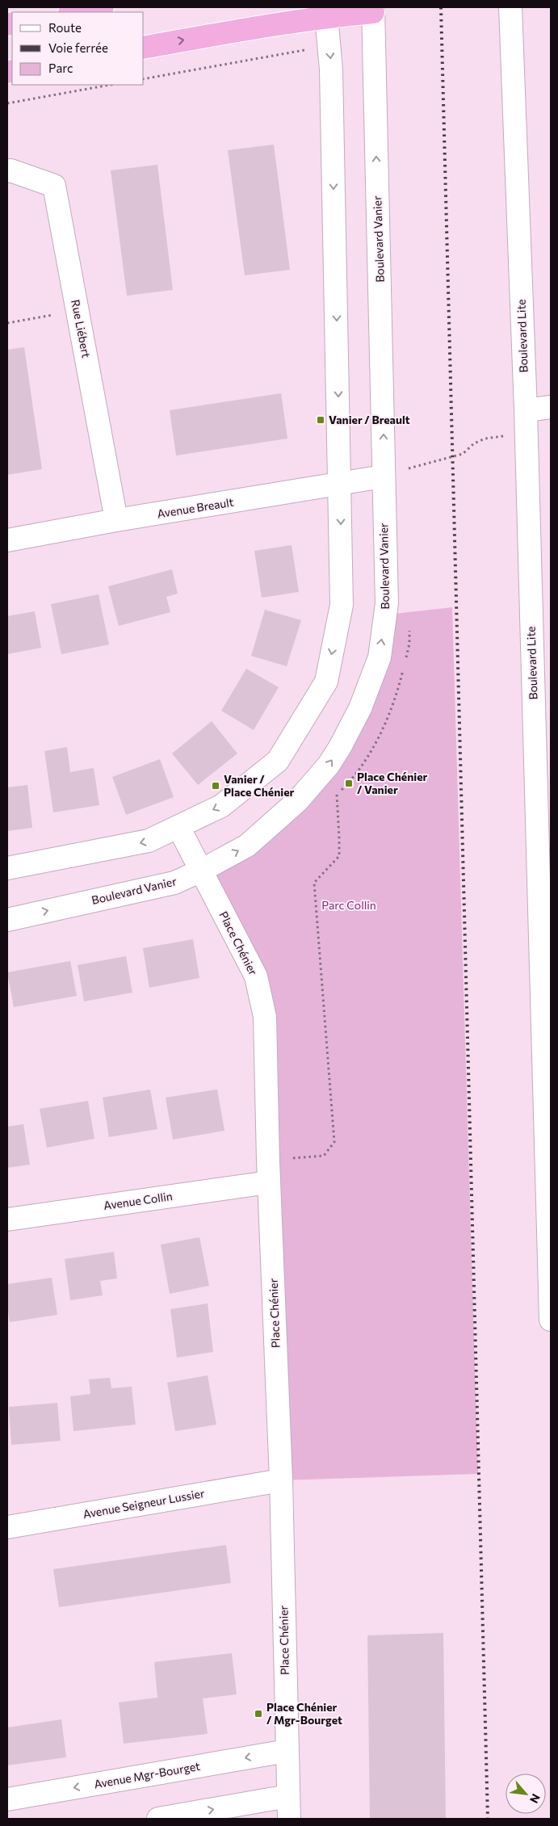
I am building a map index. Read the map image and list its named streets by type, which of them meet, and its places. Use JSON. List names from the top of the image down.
{
  "streets": {
    "street": [
      "Boulevard Vanier",
      "Rue Liébert",
      "Boulevard Lite",
      "Avenue Breault",
      "Place Chénier",
      "Avenue Collin",
      "Avenue Seigneur Lussier",
      "Avenue Mgr-Bourget"
    ]
  },
  "crossings": [
    ["Boulevard Vanier", "Avenue Breault"],
    ["Boulevard Vanier", "Place Chénier"],
    ["Rue Liébert", "Avenue Breault"],
    ["Place Chénier", "Avenue Collin"],
    ["Place Chénier", "Avenue Seigneur Lussier"],
    ["Place Chénier", "Avenue Mgr-Bourget"]
  ],
  "parks": ["Parc Collin"],
  "places": {
    "transit": [
      "Vanier / Breault",
      "Place Chénier / Vanier",
      "Vanier / Place Chénier",
      "Place Chénier / Mgr-Bourget"
    ]
  },
  "legend": ["Route", "Voie ferrée", "Parc"],
  "north": "bottom right"
}
